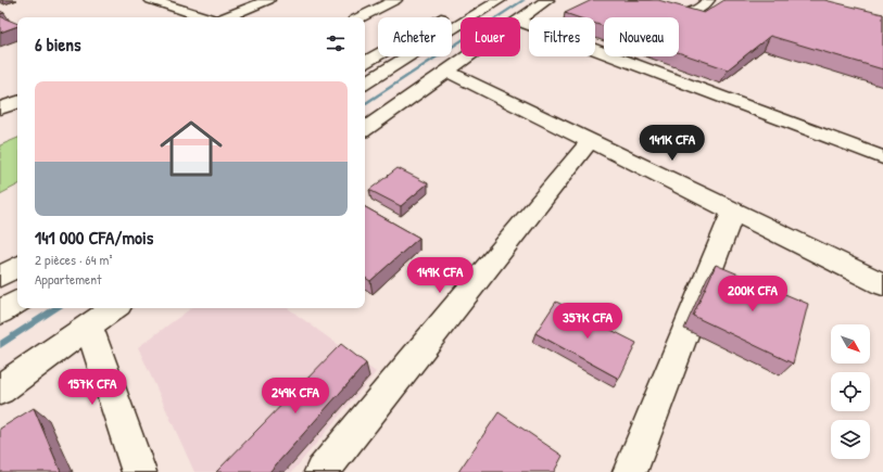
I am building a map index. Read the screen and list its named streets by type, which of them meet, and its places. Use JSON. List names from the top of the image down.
{
  "north": "bottom right",
  "page": {
    "chip": [
      "Acheter",
      "Louer",
      "Filtres",
      "Nouveau"
    ],
    "heading": "6 biens",
    "list": [
      {
        "name": "141 000 CFA/mois",
        "note": "2 pièces · 64 m² · Appartement"
      }
    ],
    "price": [
      "141K CFA",
      "149K CFA",
      "200K CFA",
      "357K CFA",
      "157K CFA",
      "249K CFA"
    ]
  }
}
